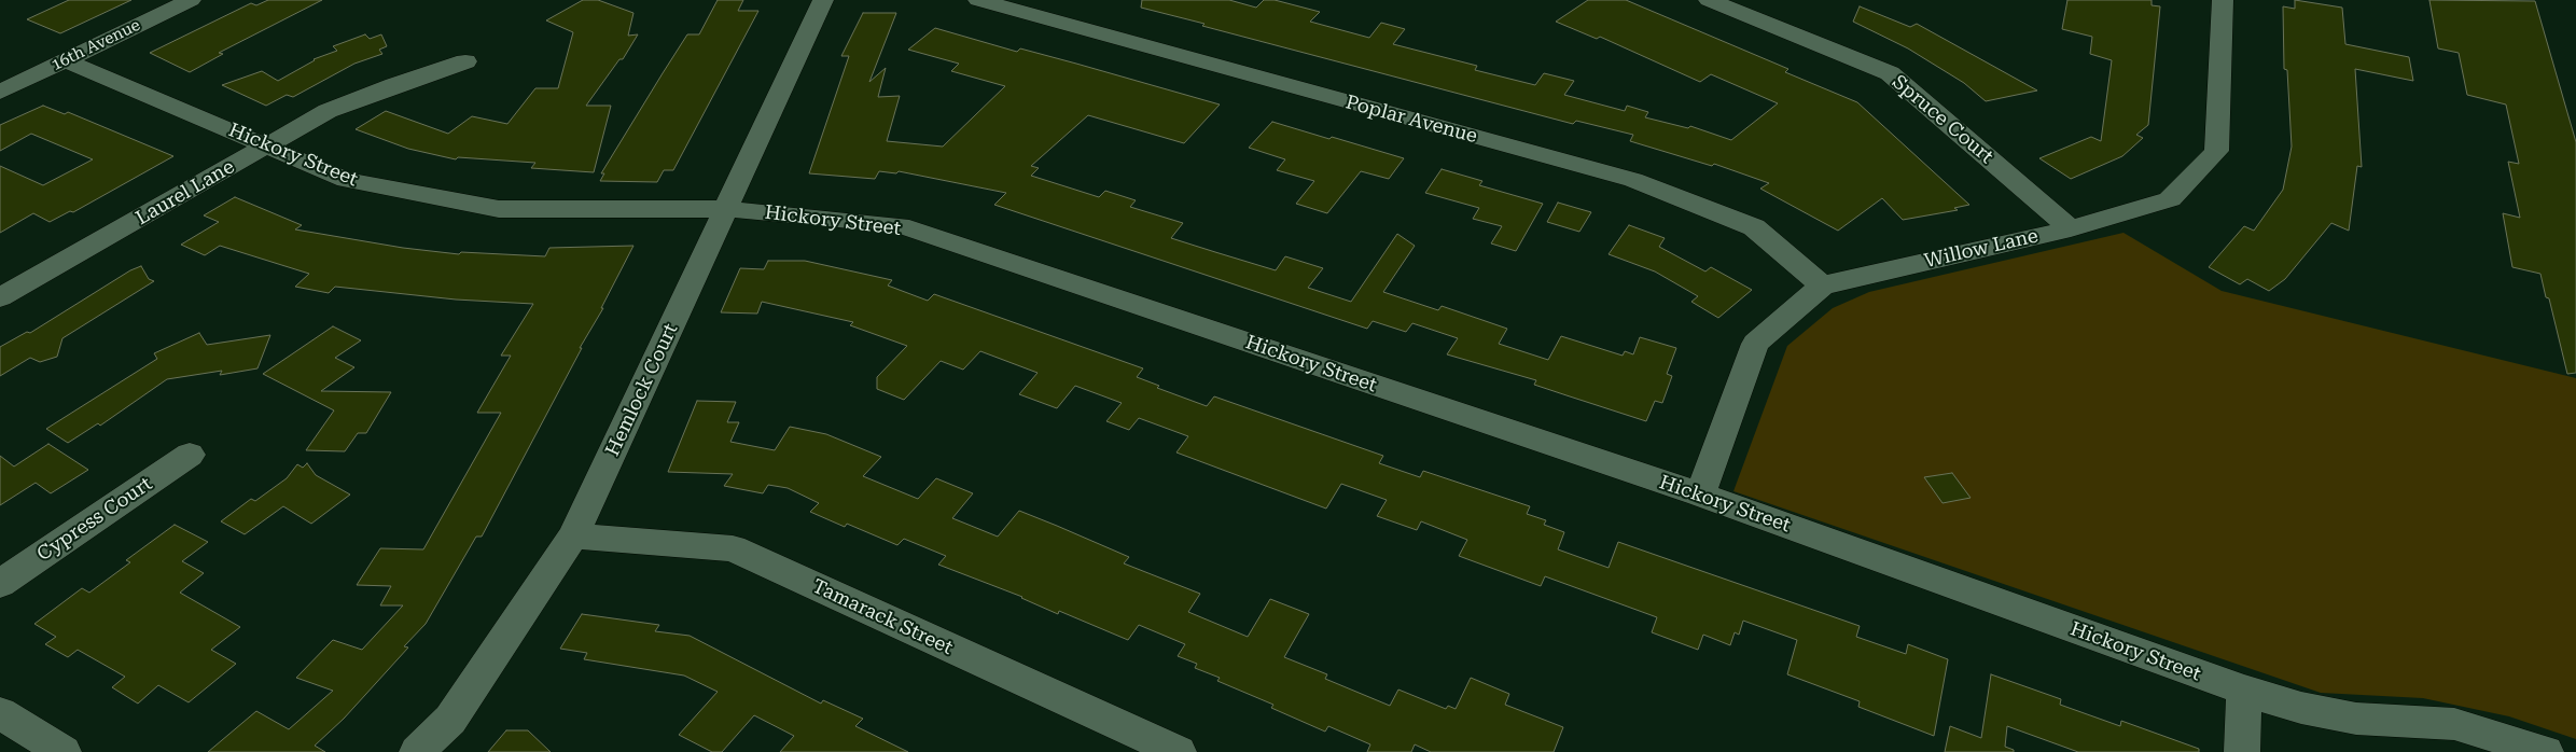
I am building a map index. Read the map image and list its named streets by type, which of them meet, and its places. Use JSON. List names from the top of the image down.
{
  "streets": {
    "street": [
      "16th Avenue",
      "Poplar Avenue",
      "Spruce Court",
      "Hickory Street",
      "Laurel Lane",
      "Willow Lane",
      "Hemlock Court",
      "Cypress Court",
      "Tamarack Street"
    ]
  },
  "crossings": [
    ["16th Avenue", "Hickory Street"],
    ["Poplar Avenue", "Willow Lane"],
    ["Spruce Court", "Willow Lane"],
    ["Hickory Street", "Laurel Lane"],
    ["Hickory Street", "Willow Lane"],
    ["Hickory Street", "Hemlock Court"],
    ["Hemlock Court", "Tamarack Street"]
  ]
}
